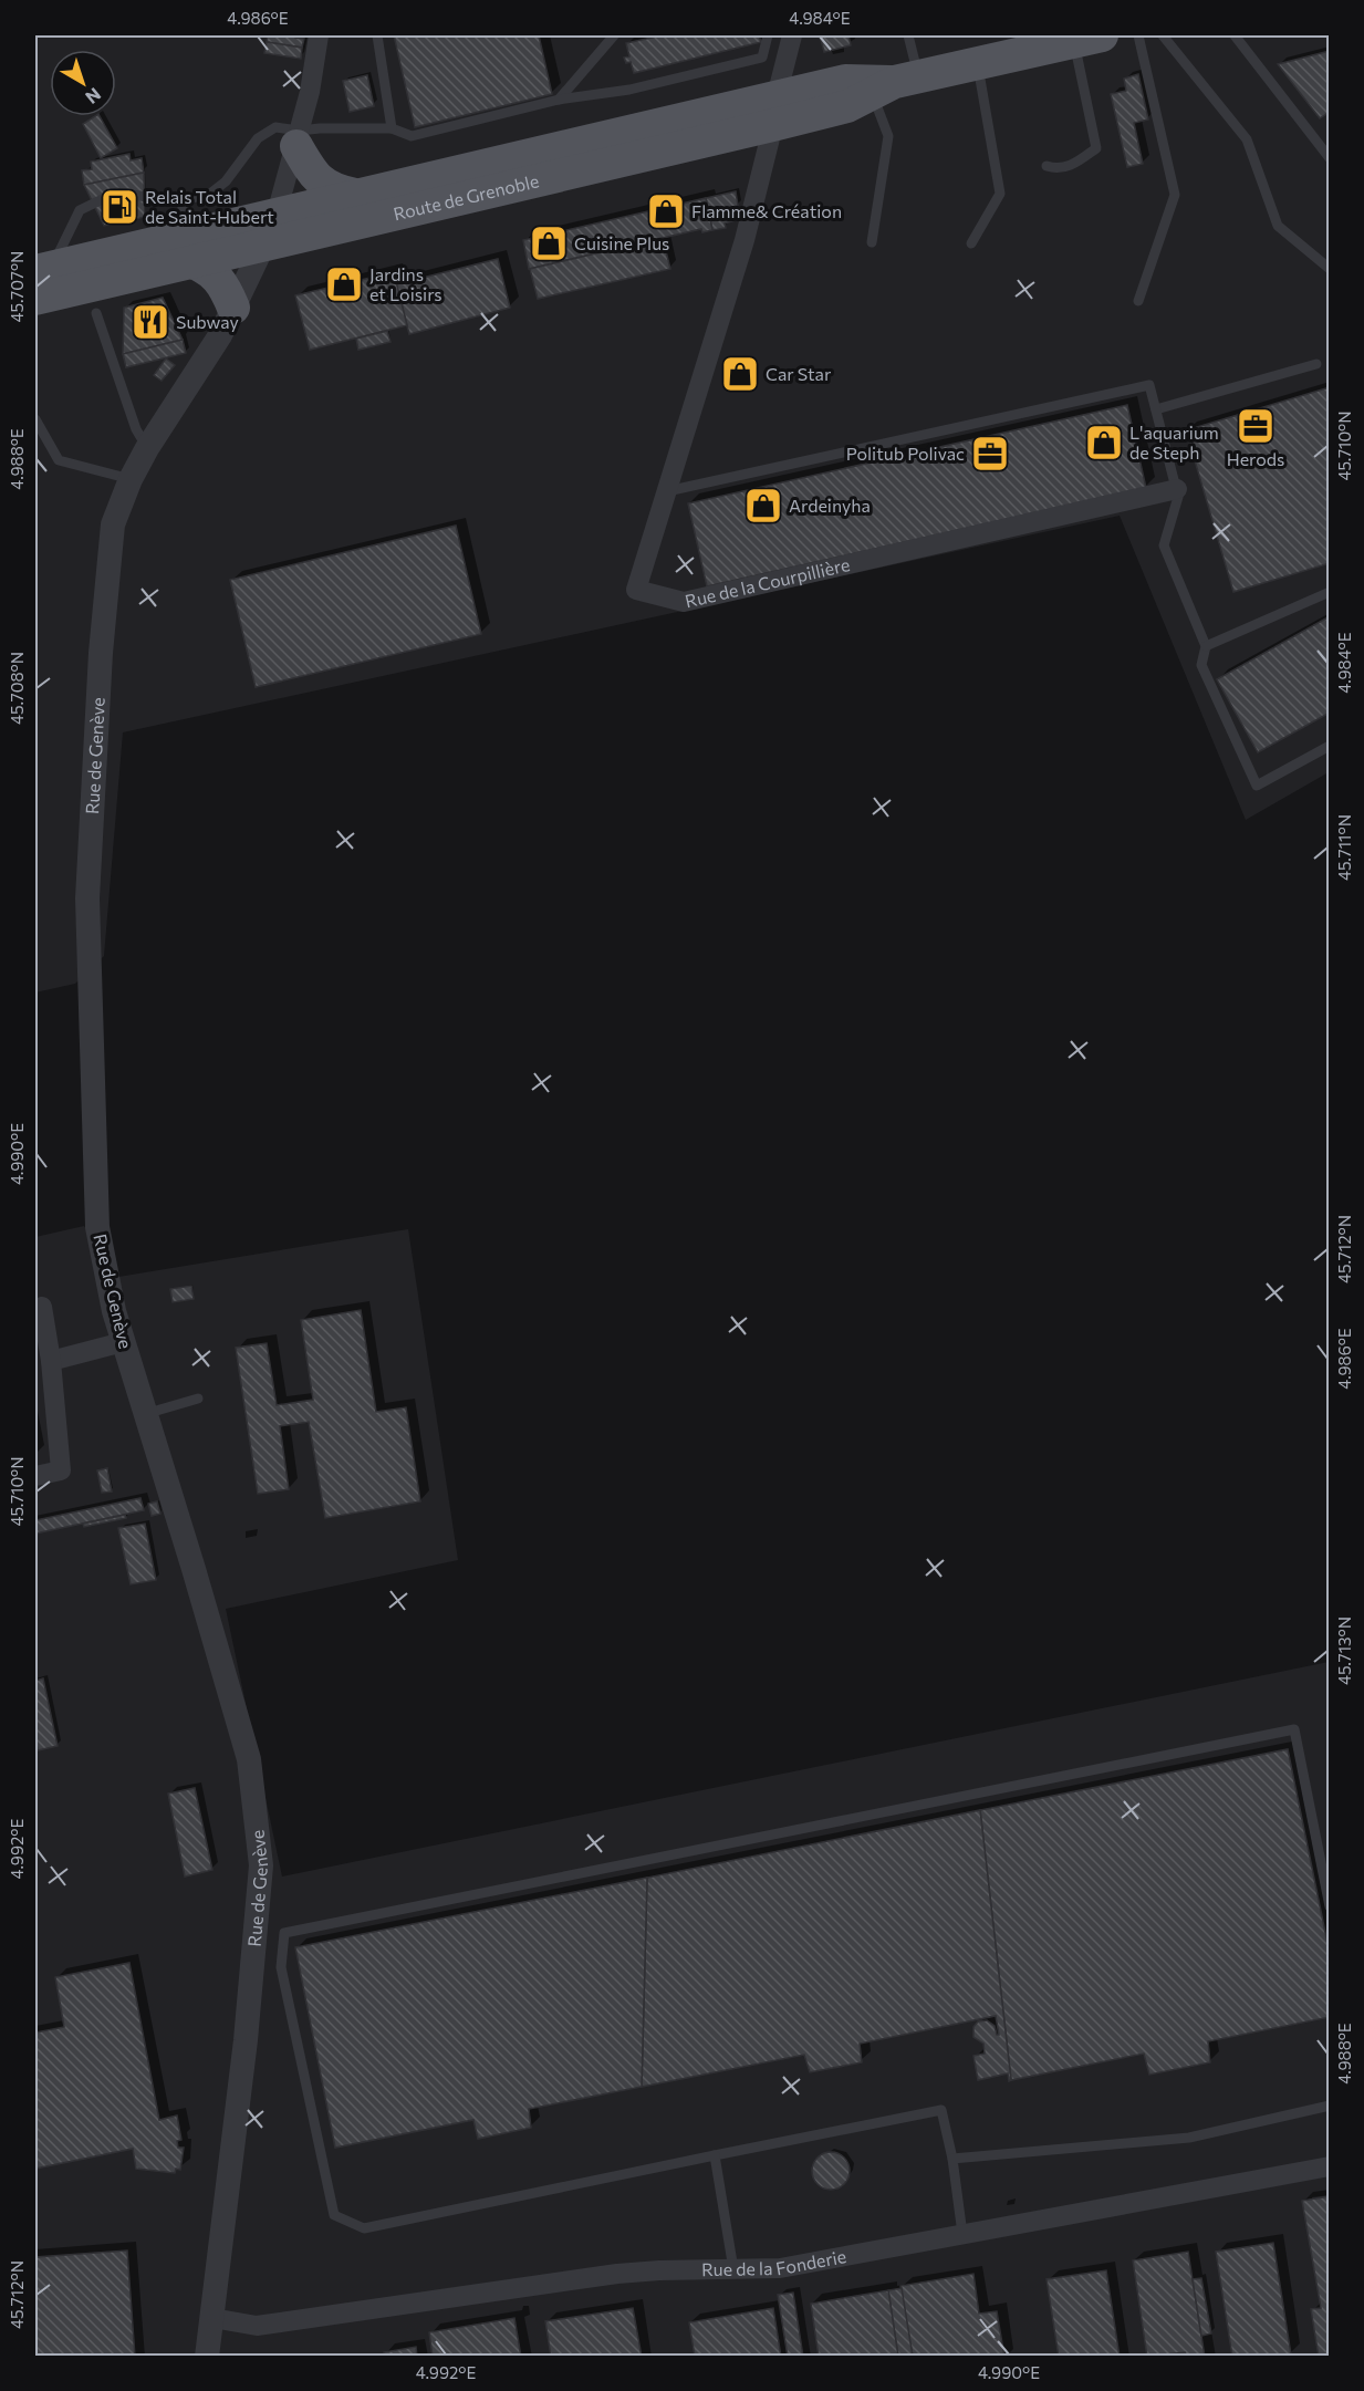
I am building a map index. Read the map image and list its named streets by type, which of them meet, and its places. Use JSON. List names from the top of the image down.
{
  "streets": {
    "main road": ["Route de Grenoble"],
    "street": ["Rue de la Courpillière", "Rue de Genève", "Rue de la Fonderie"]
  },
  "crossings": [
    ["Route de Grenoble", "Rue de la Courpillière"],
    ["Route de Grenoble", "Rue de Genève"],
    ["Rue de Genève", "Rue de la Fonderie"]
  ],
  "places": {
    "fuel station": ["Relais Total de Saint-Hubert"],
    "shop": [
      "Flamme& Création",
      "Cuisine Plus",
      "Jardins et Loisirs",
      "Car Star",
      "L'aquarium de Steph",
      "Ardeinyha"
    ],
    "restaurant": ["Subway"],
    "office": ["Herods", "Politub Polivac"]
  },
  "north": "bottom right",
  "coordinates": [
    "4.986°E",
    "4.984°E",
    "45.707°N",
    "45.710°N",
    "4.988°E",
    "45.708°N",
    "45.711°N",
    "4.990°E",
    "45.712°N",
    "45.713°N",
    "4.992°E"
  ]
}
